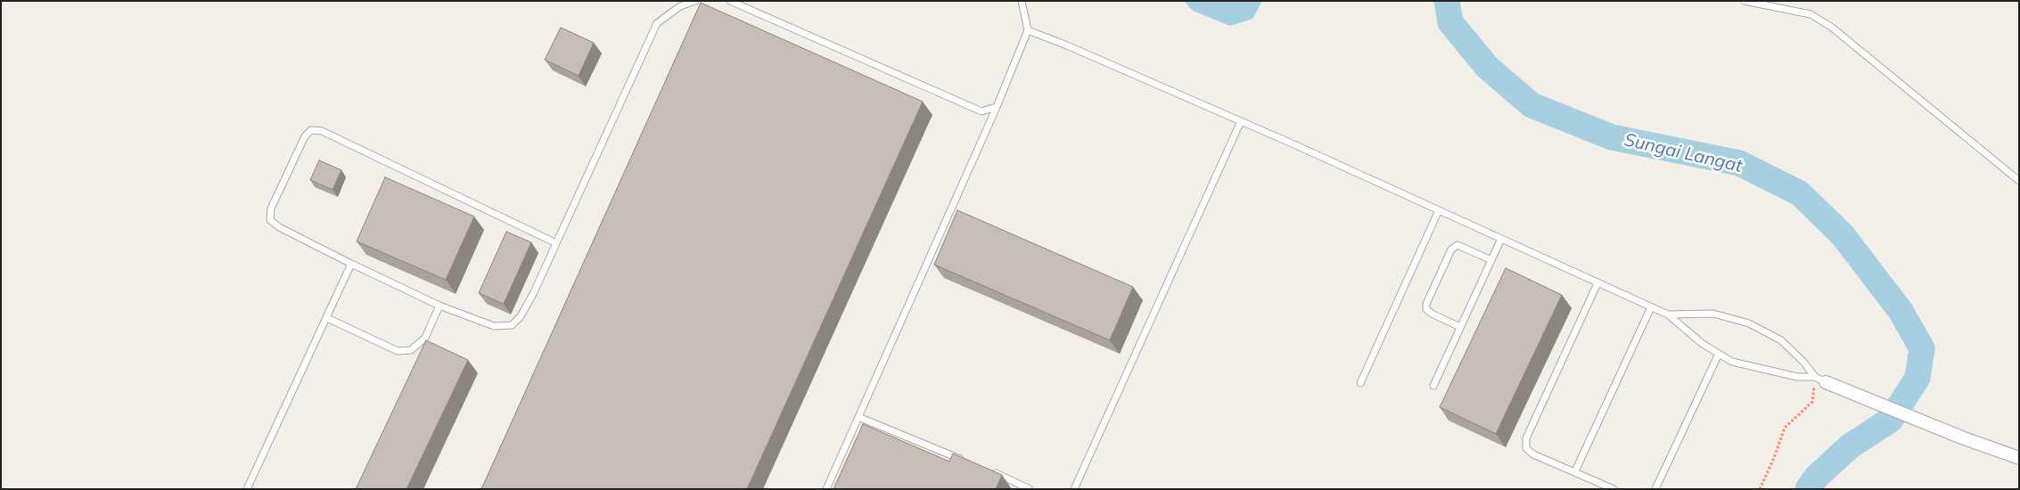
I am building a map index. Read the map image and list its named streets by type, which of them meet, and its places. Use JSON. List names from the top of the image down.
{
  "water": ["Sungai Langat"]
}
